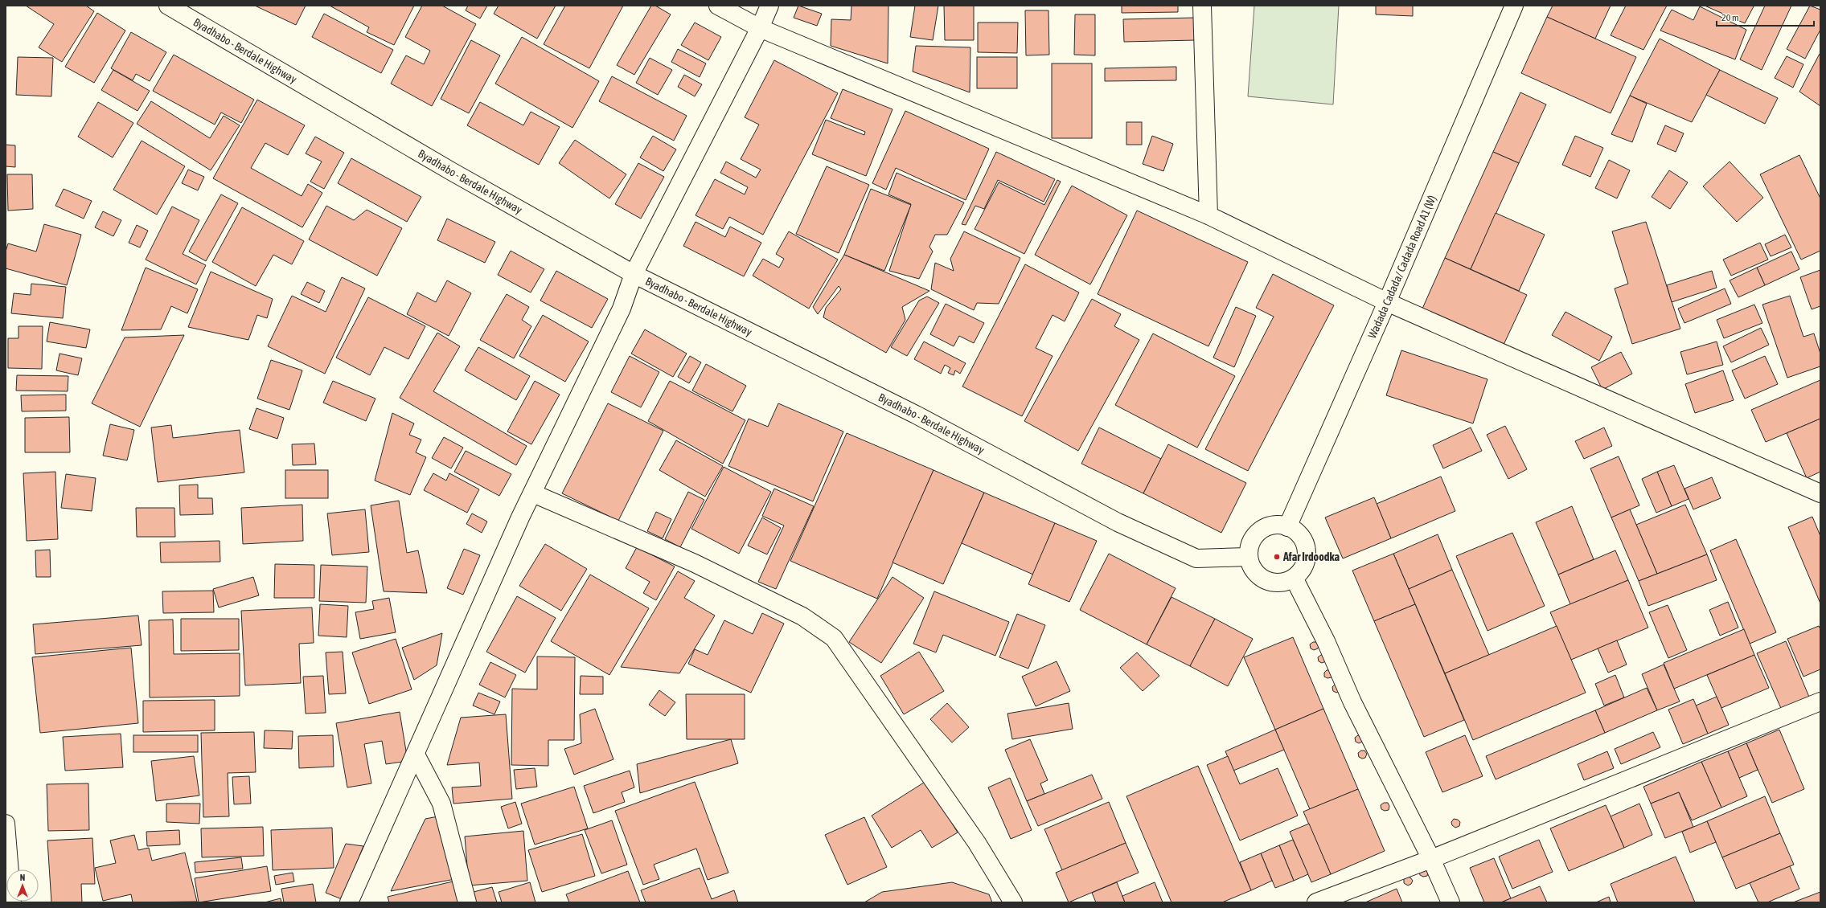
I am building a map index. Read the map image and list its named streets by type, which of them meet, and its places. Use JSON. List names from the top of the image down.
{
  "streets": {
    "street": ["Byadhabo - Berdale Highway", "Wadada Cadada/ Cadada Road A1 (W)"]
  },
  "crossings": [
    ["Byadhabo - Berdale Highway", "Wadada Cadada/ Cadada Road A1 (W)"]
  ],
  "places": ["Afar Irdoodka"],
  "scale_bar": "20 m",
  "north": "top"
}
